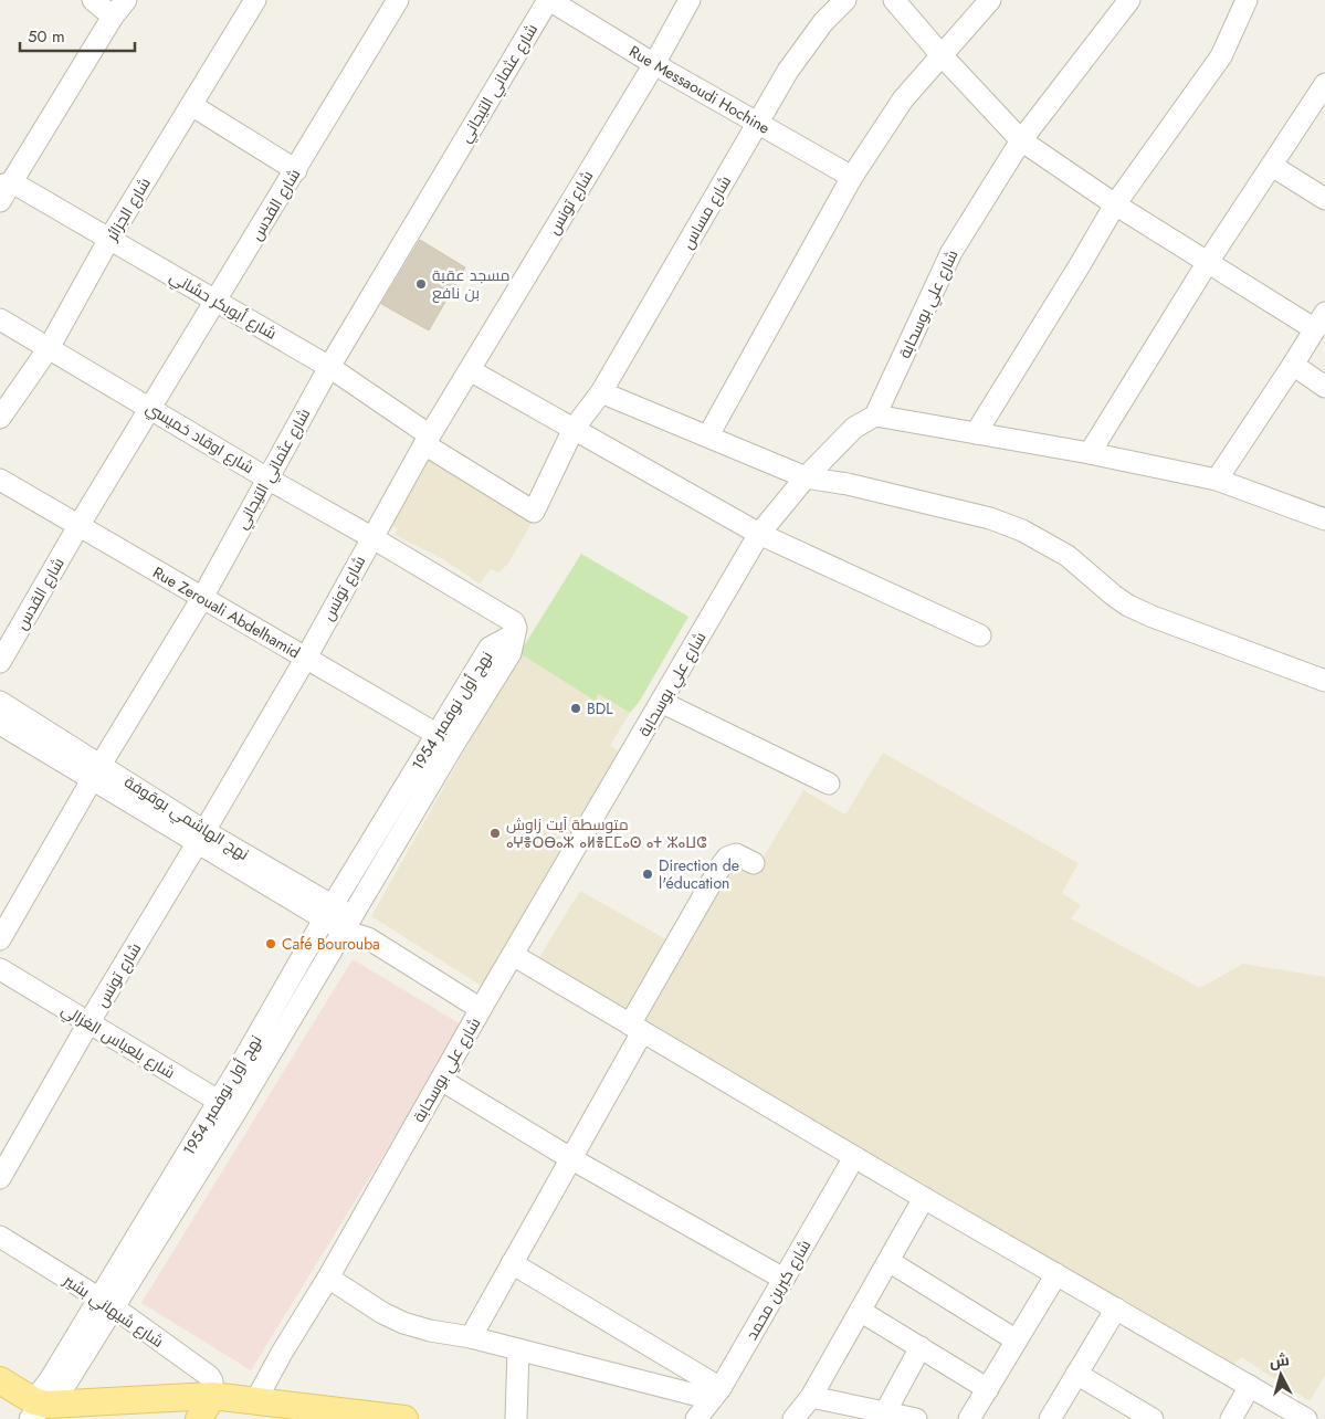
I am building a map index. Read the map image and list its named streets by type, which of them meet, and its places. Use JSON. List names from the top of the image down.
{
  "streets": {
    "street": [
      "شارع عثماني التيجاني",
      "Rue Messaoudi Hochine",
      "شارع تونس",
      "شارع القدس",
      "شارع الجزائر",
      "شارع مساس",
      "شارع علي بوسحابة",
      "شارع أبوبكر حشاني",
      "شارع اوقاد خميسي",
      "Rue Zerouali Abdelhamid",
      "نهج أول نوفمبر 1954",
      "نهج الهاشمي بوقوفة",
      "شارع بلعباس الغزالي",
      "شارع كبرين محمد",
      "شارع شيهاني بشير"
    ]
  },
  "crossings": [
    ["شارع عثماني التيجاني", "Rue Messaoudi Hochine"],
    ["شارع عثماني التيجاني", "شارع أبوبكر حشاني"],
    ["شارع عثماني التيجاني", "شارع اوقاد خميسي"],
    ["شارع عثماني التيجاني", "Rue Zerouali Abdelhamid"],
    ["شارع عثماني التيجاني", "نهج الهاشمي بوقوفة"],
    ["Rue Messaoudi Hochine", "شارع تونس"],
    ["Rue Messaoudi Hochine", "شارع مساس"],
    ["شارع تونس", "شارع مساس"],
    ["شارع تونس", "شارع أبوبكر حشاني"],
    ["شارع تونس", "شارع اوقاد خميسي"],
    ["شارع تونس", "Rue Zerouali Abdelhamid"],
    ["شارع تونس", "نهج الهاشمي بوقوفة"],
    ["شارع تونس", "شارع بلعباس الغزالي"],
    ["شارع القدس", "شارع أبوبكر حشاني"],
    ["شارع القدس", "شارع اوقاد خميسي"],
    ["شارع القدس", "Rue Zerouali Abdelhamid"],
    ["شارع الجزائر", "شارع أبوبكر حشاني"],
    ["شارع الجزائر", "شارع اوقاد خميسي"],
    ["شارع مساس", "شارع أبوبكر حشاني"],
    ["شارع علي بوسحابة", "نهج الهاشمي بوقوفة"],
    ["شارع اوقاد خميسي", "نهج أول نوفمبر 1954"],
    ["Rue Zerouali Abdelhamid", "نهج أول نوفمبر 1954"],
    ["نهج أول نوفمبر 1954", "نهج الهاشمي بوقوفة"],
    ["نهج أول نوفمبر 1954", "شارع بلعباس الغزالي"],
    ["نهج أول نوفمبر 1954", "شارع شيهاني بشير"]
  ],
  "places": [
    "مسجد عقبة بن نافع",
    "BDL",
    "متوسطة آيت زاوش ⴰⵖⴻⵔⴱⴰⵣ ⴰⵍⴻⵎⵎⴰⵙ ⴰⵜ ⵣⴰⵡⵛ",
    "Direction de l'éducation",
    "Café Bourouba"
  ],
  "scale_bar": "50 m",
  "north": "top"
}
